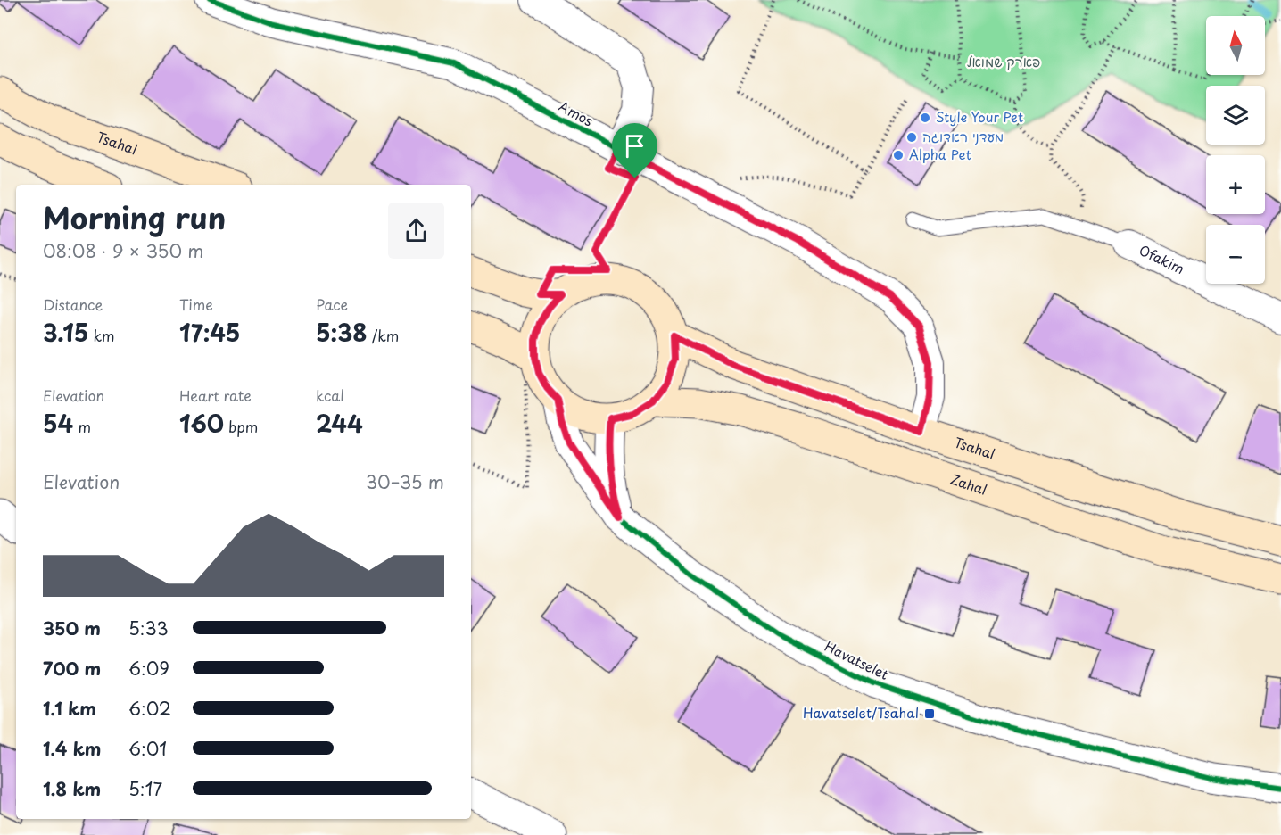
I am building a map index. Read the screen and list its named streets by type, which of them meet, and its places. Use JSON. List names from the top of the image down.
{
  "streets": {
    "main road": ["Tsahal", "Zahal"],
    "street": ["Amos", "Ofakim", "Havatselet"]
  },
  "crossings": [
    ["Amos", "Tsahal"],
    ["Tsahal", "Zahal"],
    ["Tsahal", "Havatselet"],
    ["Zahal", "Havatselet"]
  ],
  "parks": ["פארק שמואל"],
  "places": {
    "other": ["Style Your Pet", "מעדני ראדוגה", "Alpha Pet"],
    "transit": ["Havatselet/Tsahal"]
  },
  "north": "top",
  "page": {
    "map_buttons": ["+", "−"],
    "heading": ["Morning run", "08:08 · 9 × 350 m"],
    "stats": [
      ["Distance", "3.15 km"],
      ["Time", "17:45"],
      ["Pace", "5:38 /km"],
      ["Elevation", "54 m"],
      ["Heart rate", "160 bpm"],
      ["kcal", "244"]
    ],
    "chart": ["Elevation", "30–35 m"],
    "list": [
      {
        "name": "350 m",
        "note": "5:33"
      },
      {
        "name": "700 m",
        "note": "6:09"
      },
      {
        "name": "1.1 km",
        "note": "6:02"
      },
      {
        "name": "1.4 km",
        "note": "6:01"
      },
      {
        "name": "1.8 km",
        "note": "5:17"
      }
    ]
  }
}
